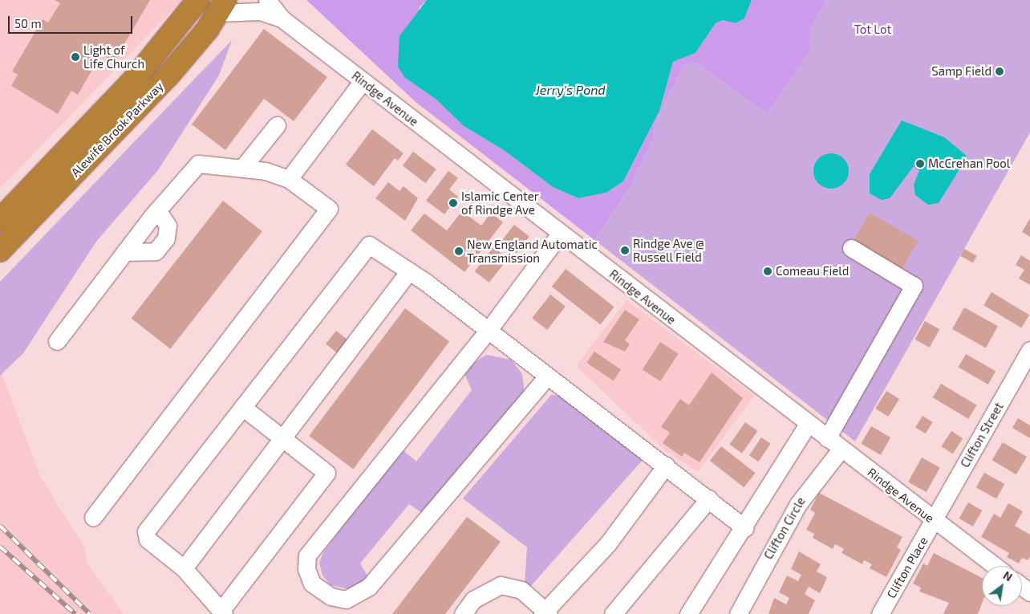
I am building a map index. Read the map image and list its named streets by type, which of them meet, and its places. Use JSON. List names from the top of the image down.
{
  "streets": {
    "highway": ["Alewife Brook Parkway"],
    "street": [
      "Rindge Avenue",
      "Clifton Street",
      "Clifton Circle",
      "Clifton Place"
    ]
  },
  "crossings": [
    ["Rindge Avenue", "Alewife Brook Parkway"],
    ["Rindge Avenue", "Clifton Street"],
    ["Rindge Avenue", "Clifton Circle"],
    ["Rindge Avenue", "Clifton Place"],
    ["Clifton Street", "Clifton Place"]
  ],
  "water": ["Jerry's Pond"],
  "parks": ["Tot Lot"],
  "places": [
    "Light of Life Church",
    "Samp Field",
    "McCrehan Pool",
    "Islamic Center of Rindge Ave",
    "Rindge Ave @ Russell Field",
    "New England Automatic Transmission",
    "Comeau Field"
  ],
  "scale_bar": "50 m",
  "north": "top right"
}
